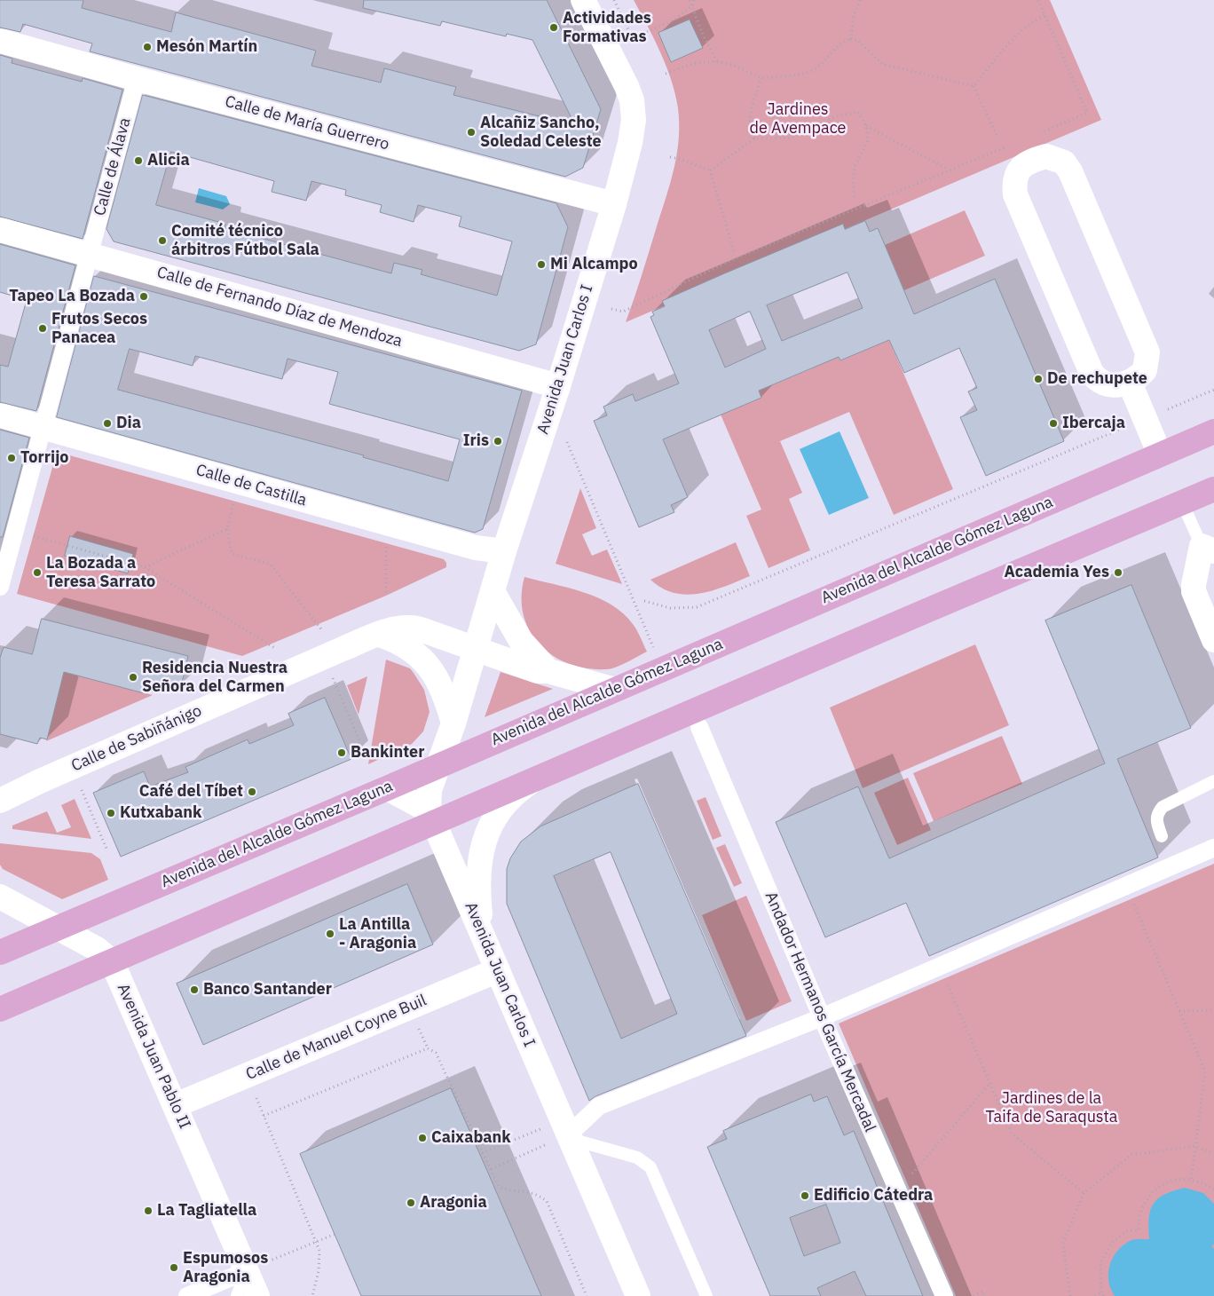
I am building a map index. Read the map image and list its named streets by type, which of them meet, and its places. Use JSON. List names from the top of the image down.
{
  "streets": {
    "main road": ["Avenida del Alcalde Gómez Laguna"],
    "street": [
      "Calle de María Guerrero",
      "Calle de Álava",
      "Calle de Fernando Díaz de Mendoza",
      "Avenida Juan Carlos I",
      "Calle de Castilla",
      "Calle de Sabiñánigo",
      "Andador Hermanos García Mercadal",
      "Calle de Manuel Coyne Buil",
      "Avenida Juan Pablo II"
    ]
  },
  "crossings": [
    ["Calle de María Guerrero", "Avenida Juan Carlos I"],
    ["Calle de Fernando Díaz de Mendoza", "Avenida Juan Carlos I"],
    ["Avenida Juan Carlos I", "Calle de Castilla"],
    ["Avenida Juan Carlos I", "Avenida del Alcalde Gómez Laguna"],
    ["Avenida Juan Carlos I", "Calle de Sabiñánigo"],
    ["Avenida Juan Carlos I", "Calle de Manuel Coyne Buil"],
    ["Avenida del Alcalde Gómez Laguna", "Calle de Sabiñánigo"],
    ["Avenida del Alcalde Gómez Laguna", "Avenida Juan Pablo II"],
    ["Calle de Manuel Coyne Buil", "Avenida Juan Pablo II"]
  ],
  "parks": ["Jardines de Avempace", "Jardines de la Taifa de Saraqusta"],
  "places": [
    "Actividades Formativas",
    "Mesón Martín",
    "Alcañiz Sancho, Soledad Celeste",
    "Alicia",
    "Comité técnico árbitros Fútbol Sala",
    "Mi Alcampo",
    "Tapeo La Bozada",
    "Frutos Secos Panacea",
    "De rechupete",
    "Dia",
    "Ibercaja",
    "Iris",
    "Torrijo",
    "La Bozada a Teresa Sarrato",
    "Academia Yes",
    "Residencia Nuestra Señora del Carmen",
    "Bankinter",
    "Café del Tíbet",
    "Kutxabank",
    "La Antilla - Aragonia",
    "Banco Santander",
    "Caixabank",
    "Edificio Cátedra",
    "Aragonia",
    "La Tagliatella",
    "Espumosos Aragonia"
  ]
}
